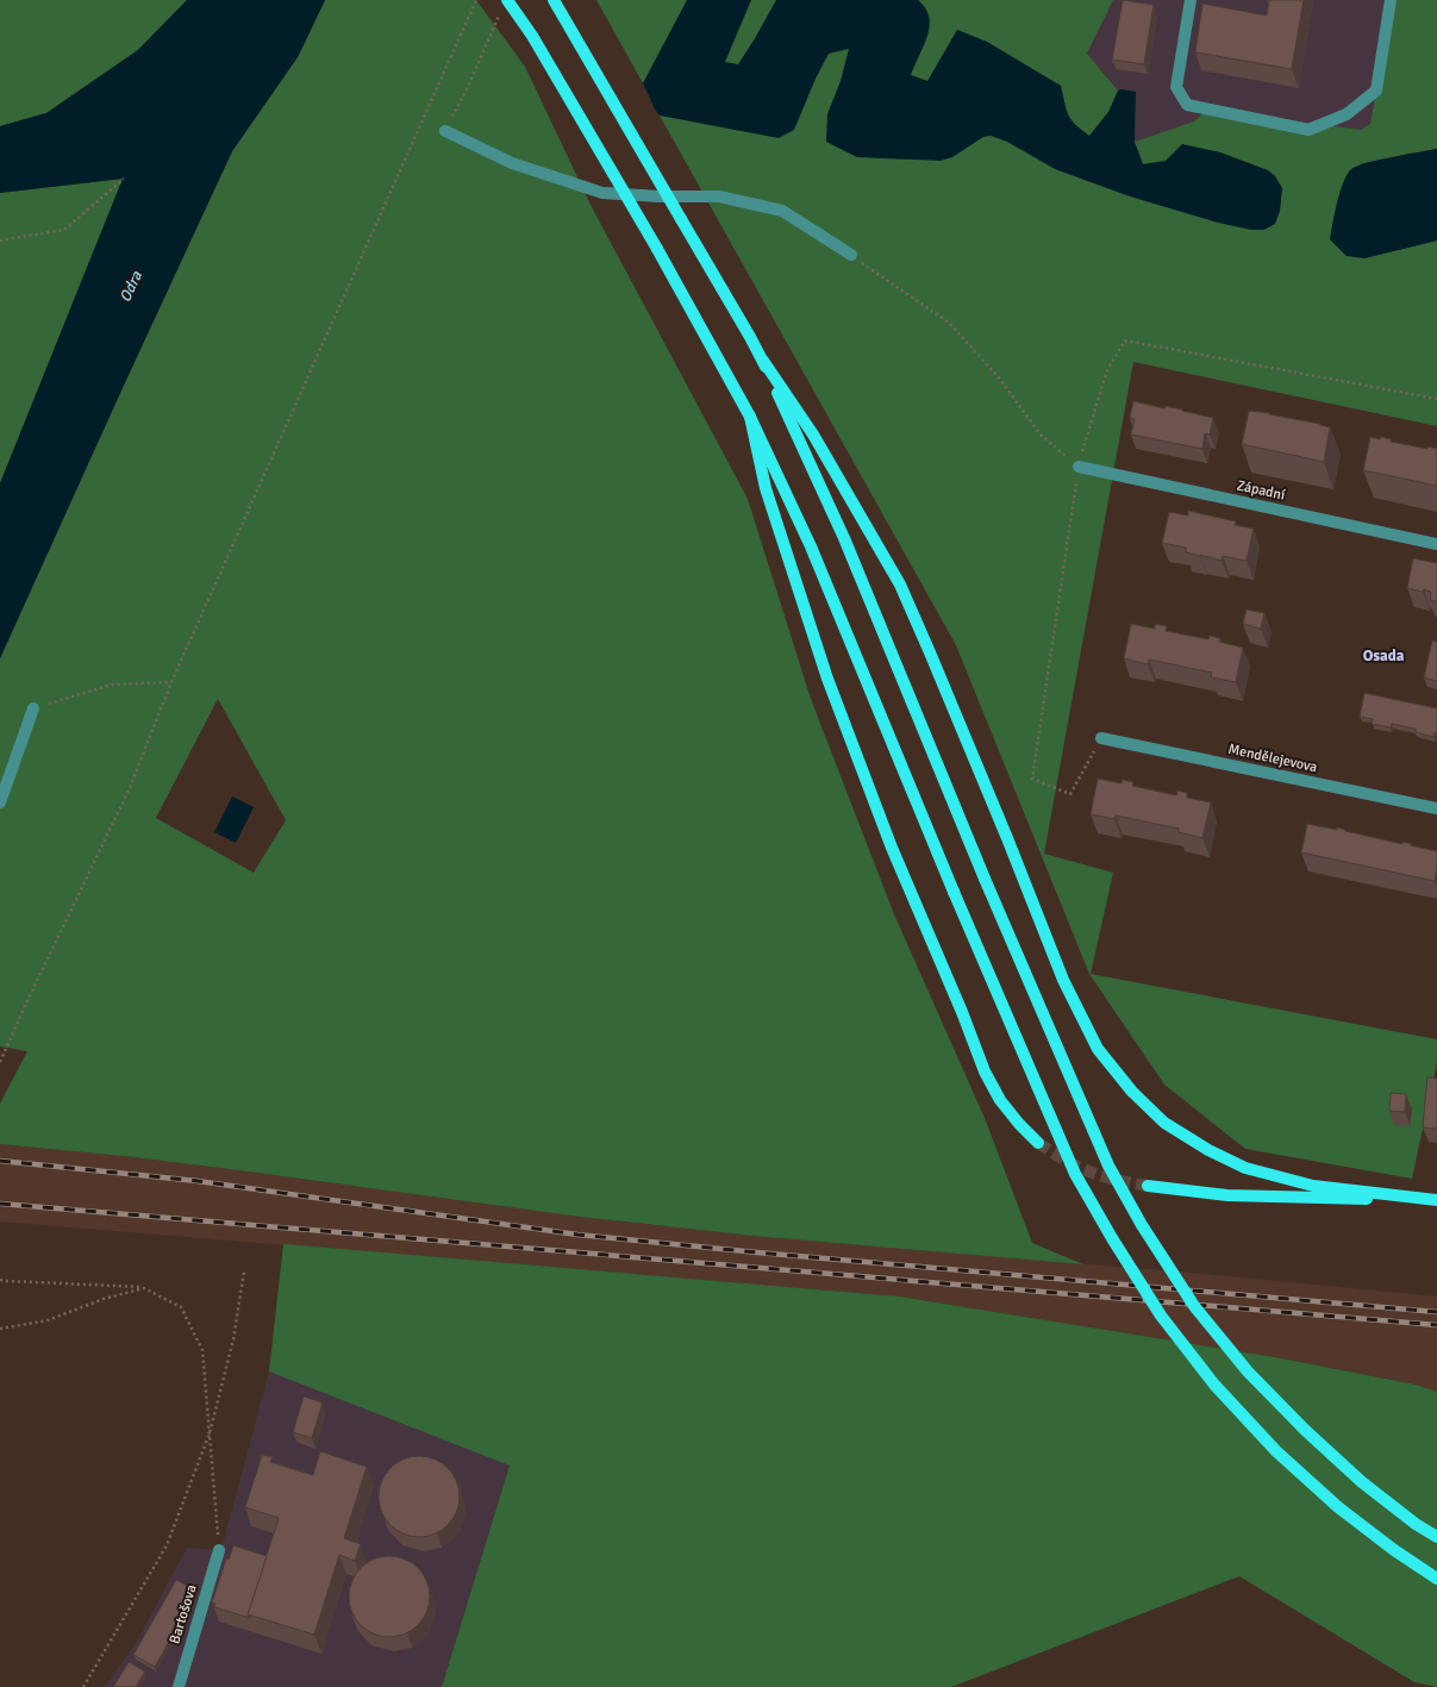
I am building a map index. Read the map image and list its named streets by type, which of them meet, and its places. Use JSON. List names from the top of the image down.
{
  "streets": {
    "street": ["Západní", "Mendělejevova", "Bartošova"]
  },
  "districts": ["Osada"],
  "water": ["Odra"]
}
